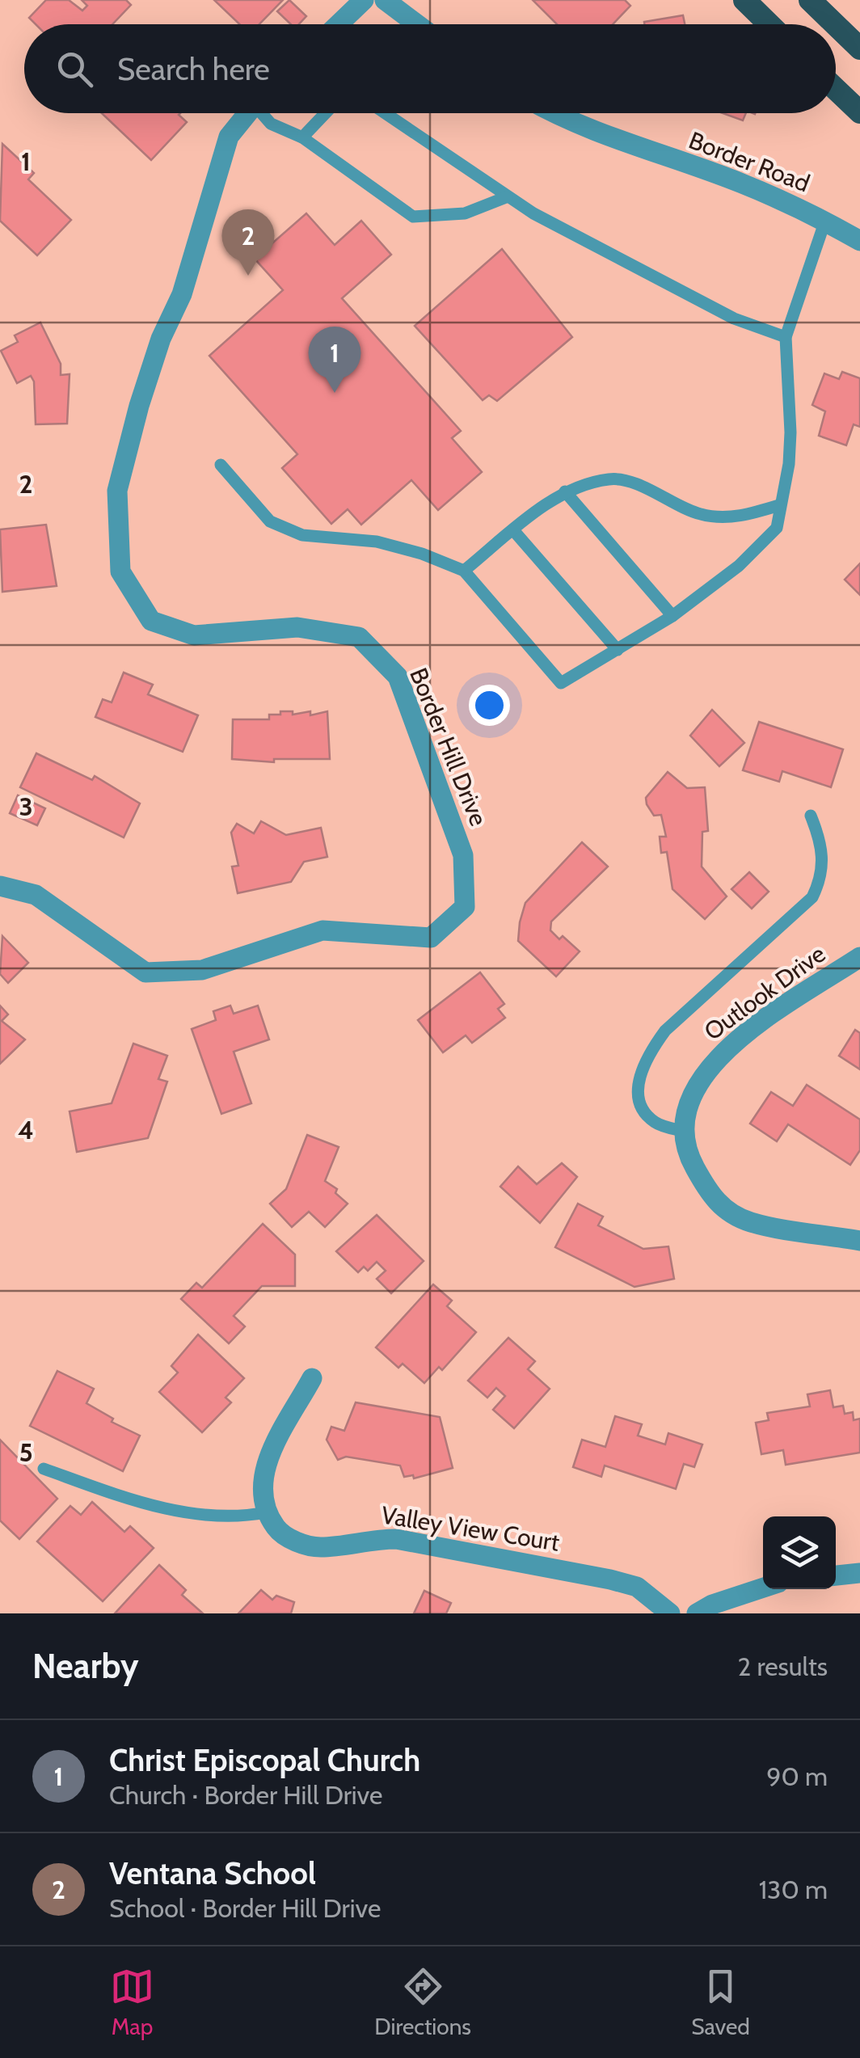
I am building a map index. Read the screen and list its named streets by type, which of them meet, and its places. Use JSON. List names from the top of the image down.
{
  "streets": {
    "street": [
      "Border Road",
      "Border Hill Drive",
      "Outlook Drive",
      "Valley View Court"
    ]
  },
  "page": {
    "search": "Search here",
    "pins": ["2", "1"],
    "heading": ["Nearby", "2 results"],
    "list": [
      {
        "mark": "1",
        "name": "Christ Episcopal Church",
        "note": "Church · Border Hill Drive",
        "value": "90 m"
      },
      {
        "mark": "2",
        "name": "Ventana School",
        "note": "School · Border Hill Drive",
        "value": "130 m"
      }
    ],
    "nav": ["Map", "Directions", "Saved"]
  },
  "grid": {
    "rows": [
      "1",
      "2",
      "3",
      "4",
      "5"
    ]
  }
}
